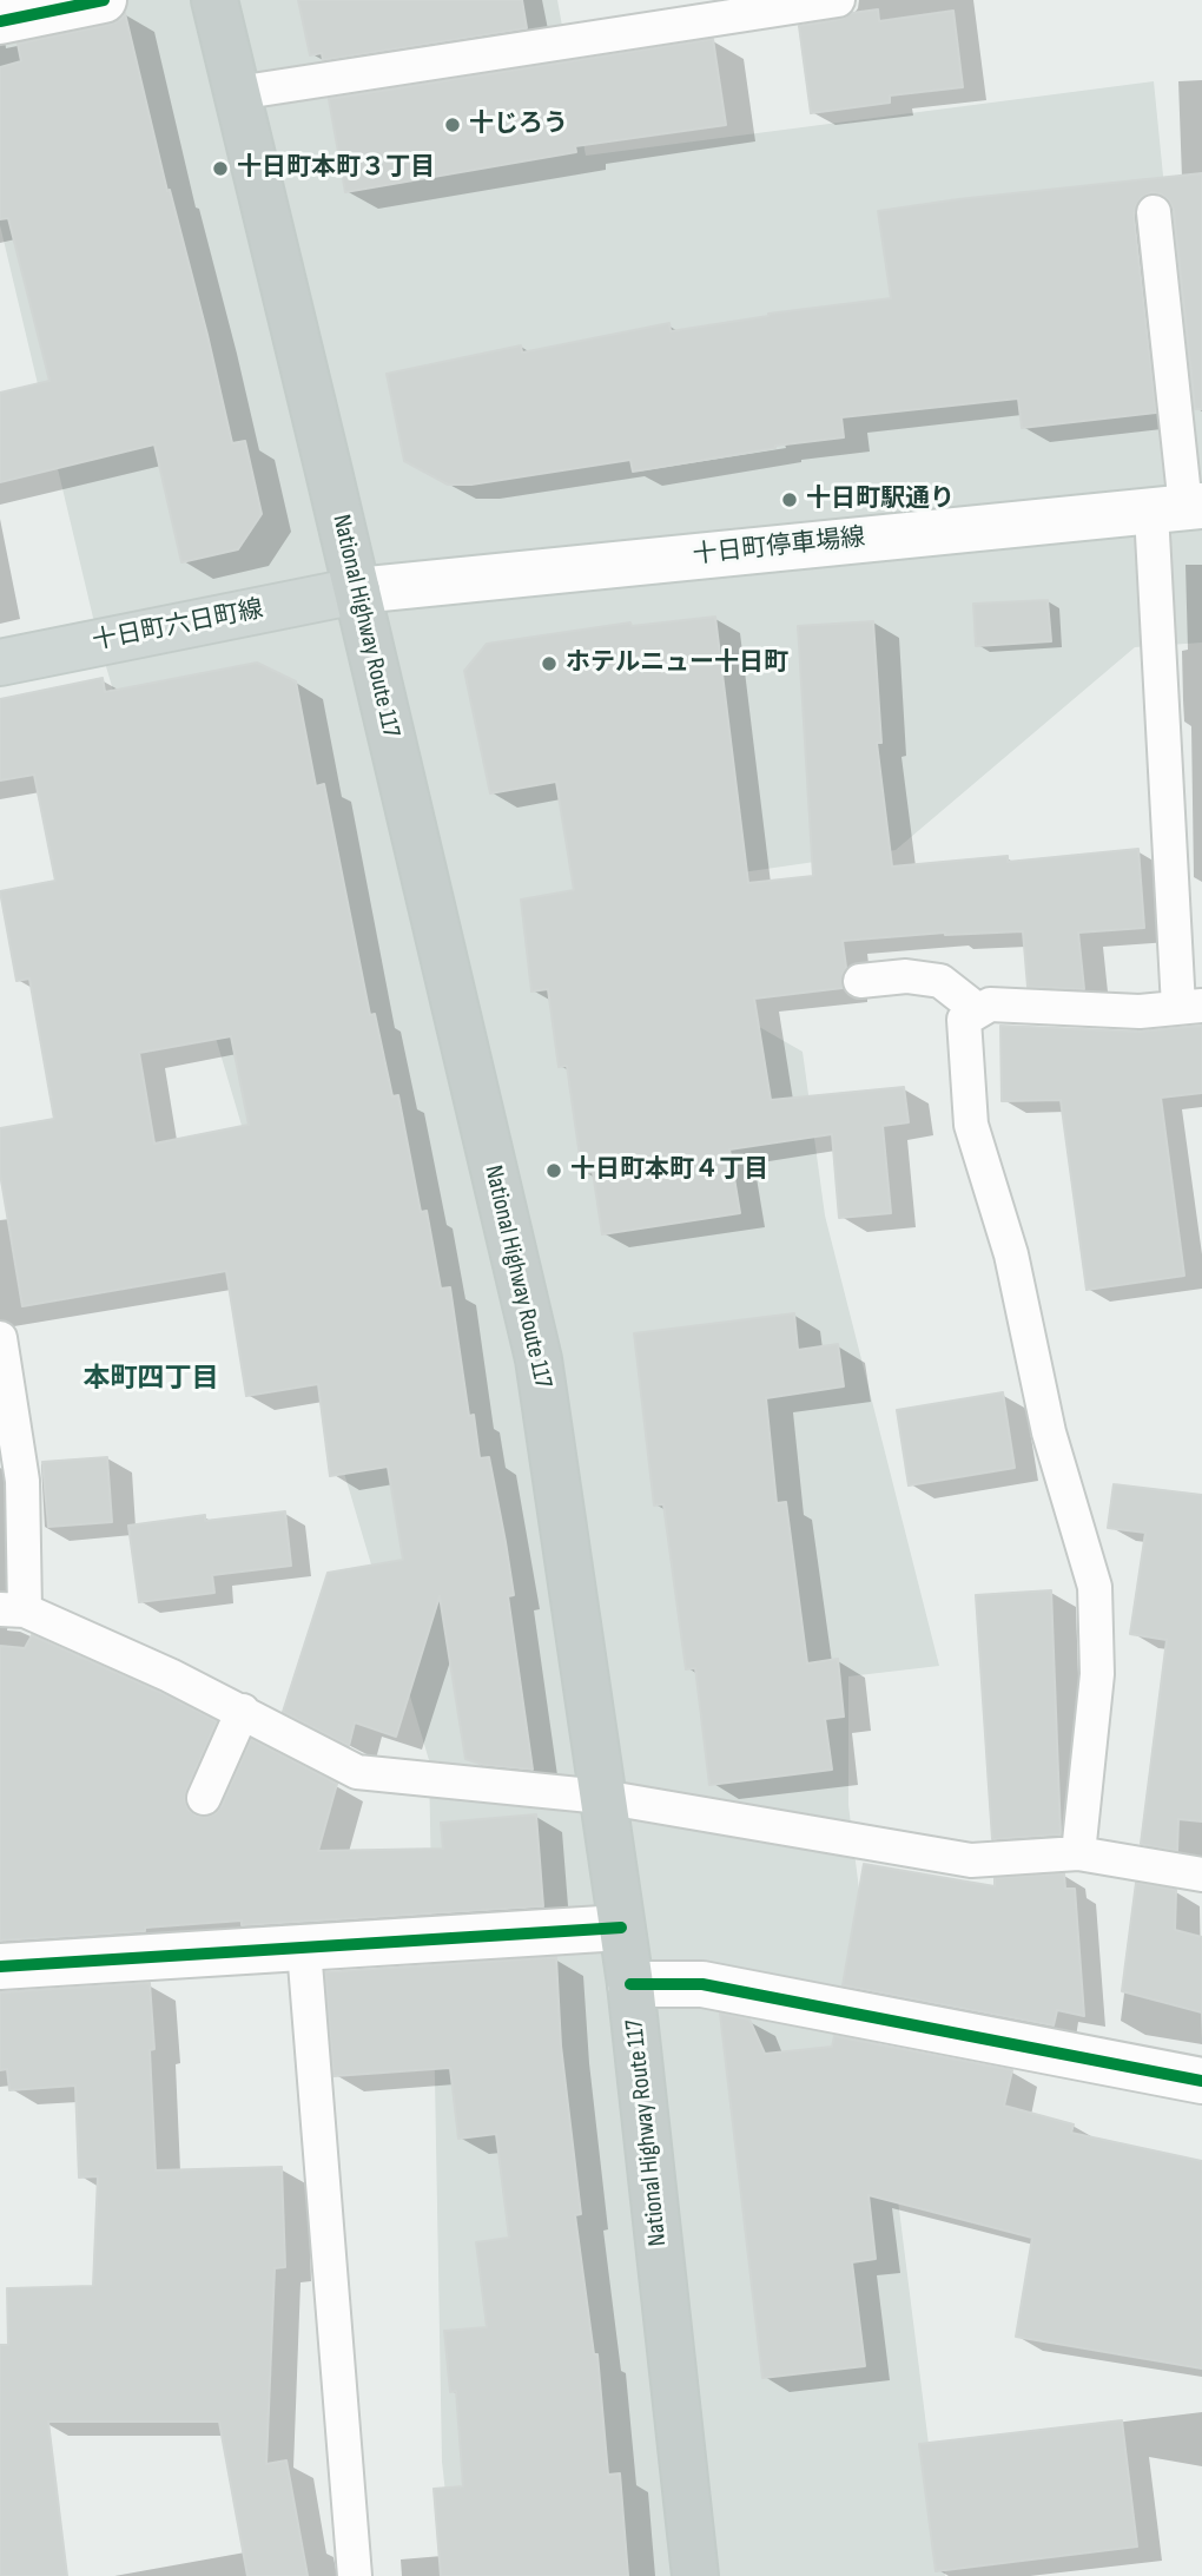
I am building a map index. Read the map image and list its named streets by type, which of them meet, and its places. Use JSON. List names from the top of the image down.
{
  "streets": {
    "highway": ["National Highway Route 117"],
    "main road": ["十日町六日町線"],
    "street": ["十日町停車場線"]
  },
  "crossings": [
    ["十日町停車場線", "十日町六日町線"],
    ["十日町停車場線", "National Highway Route 117"],
    ["十日町六日町線", "National Highway Route 117"]
  ],
  "districts": ["本町四丁目"],
  "places": [
    "十じろう",
    "十日町本町３丁目",
    "十日町駅通り",
    "ホテルニュー十日町",
    "十日町本町４丁目"
  ]
}
